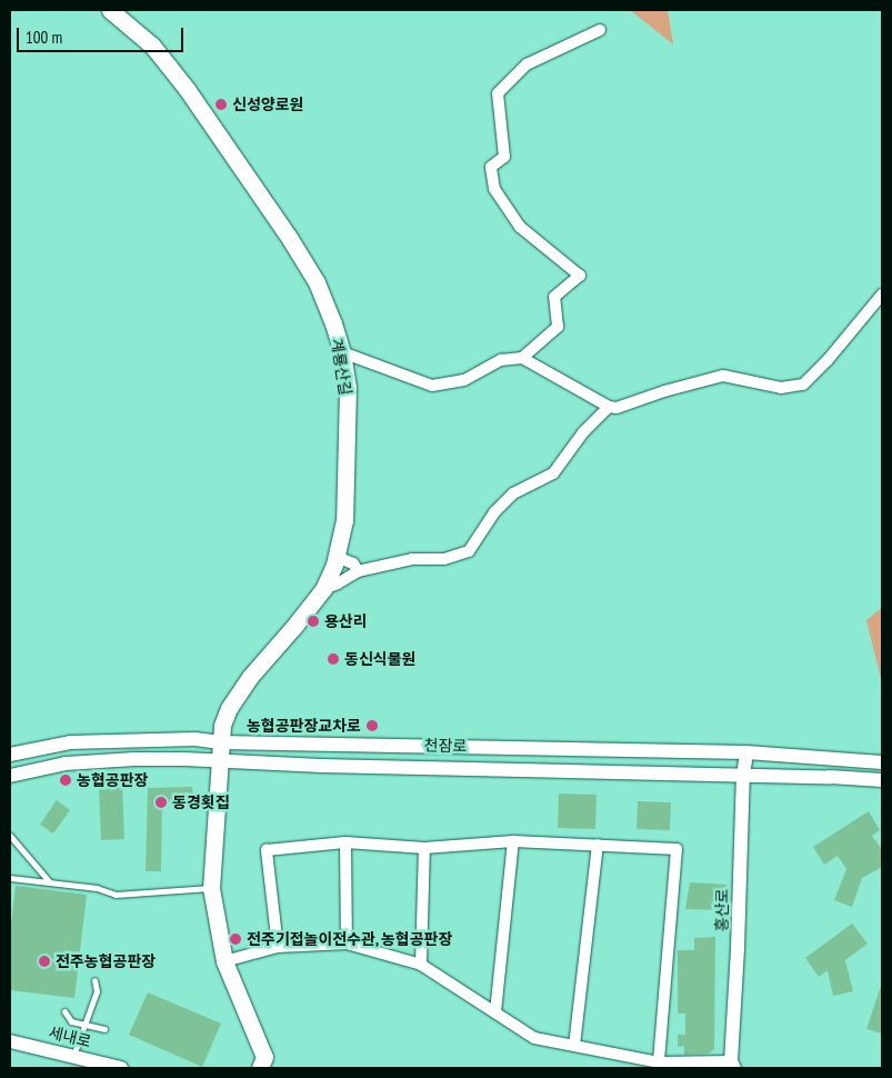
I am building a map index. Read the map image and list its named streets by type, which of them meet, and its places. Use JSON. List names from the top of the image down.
{
  "streets": {
    "main road": ["계룡산길"],
    "street": ["천잠로", "홍산로", "세내로"]
  },
  "crossings": [
    ["계룡산길", "천잠로"],
    ["천잠로", "홍산로"]
  ],
  "places": [
    "신성양로원",
    "용산리",
    "동신식물원",
    "농협공판장교차로",
    "농협공판장",
    "동경횟집",
    "전주기접놀이전수관, 농협공판장",
    "전주농협공판장"
  ],
  "scale_bar": "100 m"
}
